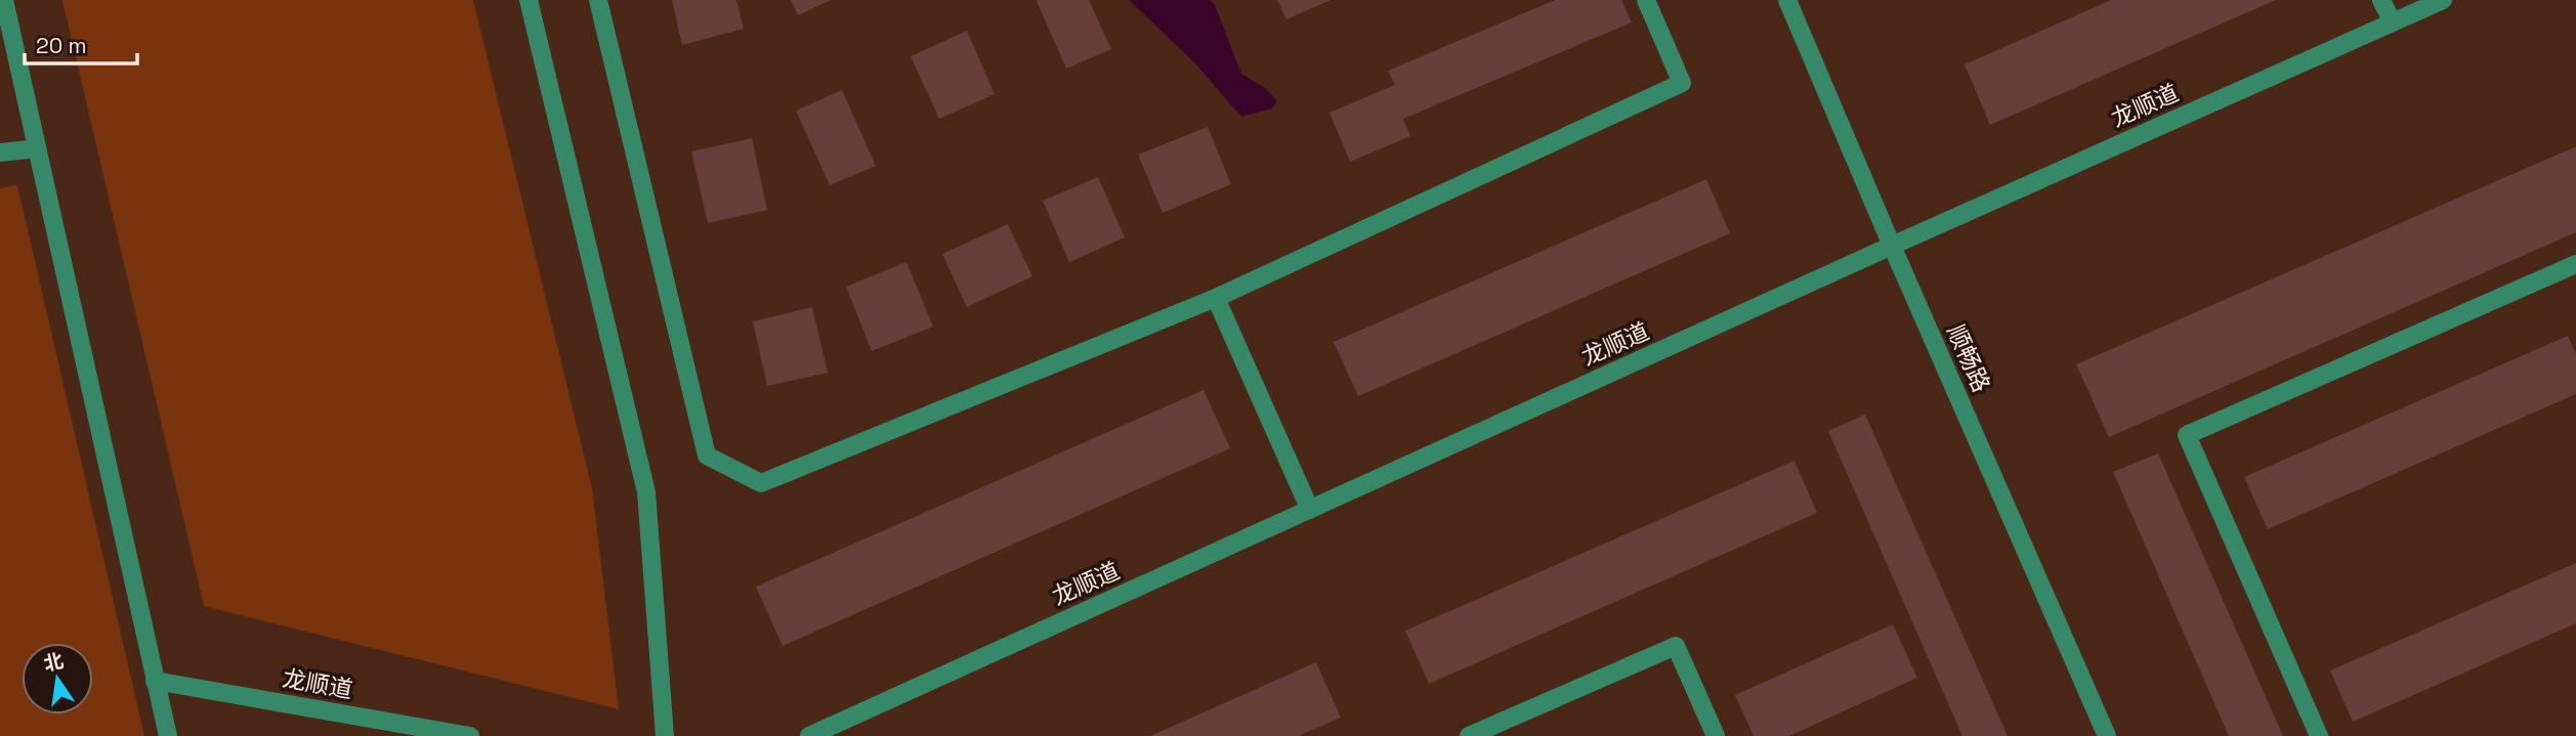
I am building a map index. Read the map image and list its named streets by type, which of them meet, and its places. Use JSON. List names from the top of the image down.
{
  "streets": {
    "street": ["龙顺道", "顺畅路"]
  },
  "crossings": [
    ["龙顺道", "顺畅路"]
  ],
  "scale_bar": "20 m",
  "north": "top"
}
